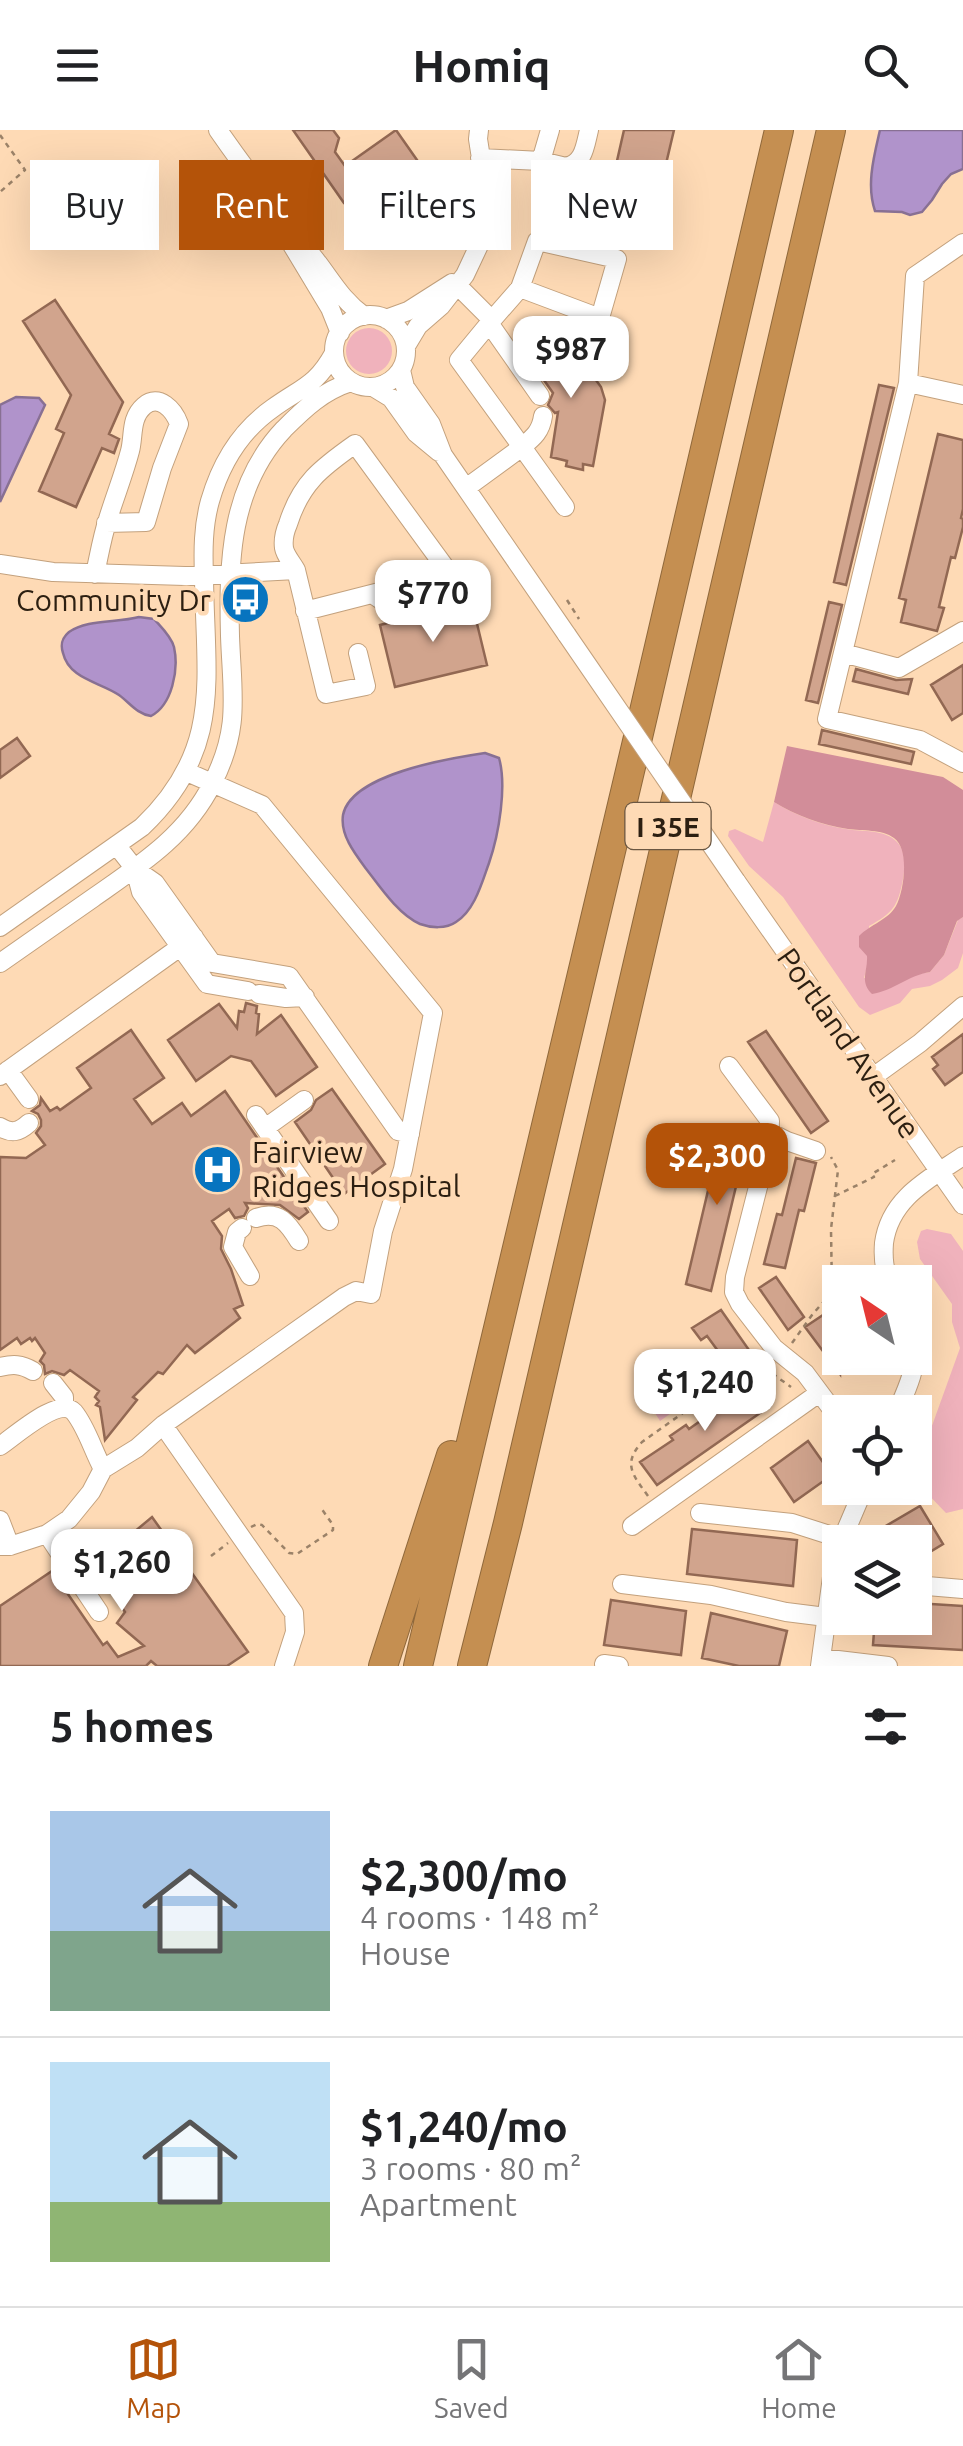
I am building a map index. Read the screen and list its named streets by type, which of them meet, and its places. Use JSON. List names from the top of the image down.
{
  "streets": {
    "highway": ["I 35E"],
    "street": ["Portland Avenue"]
  },
  "places": {
    "bus stop": ["Community Dr"],
    "hospital": ["Fairview Ridges Hospital"]
  },
  "north": "top left",
  "page": {
    "header": "Homiq",
    "chip": [
      "Buy",
      "Rent",
      "Filters",
      "New"
    ],
    "price": [
      "$987",
      "$770",
      "$2,300",
      "$1,240",
      "$1,260"
    ],
    "heading": "5 homes",
    "list": [
      {
        "name": "$2,300/mo",
        "note": "4 rooms · 148 m² · House"
      },
      {
        "name": "$1,240/mo",
        "note": "3 rooms · 80 m² · Apartment"
      }
    ],
    "tabs": ["Map", "Saved", "Home"]
  }
}
